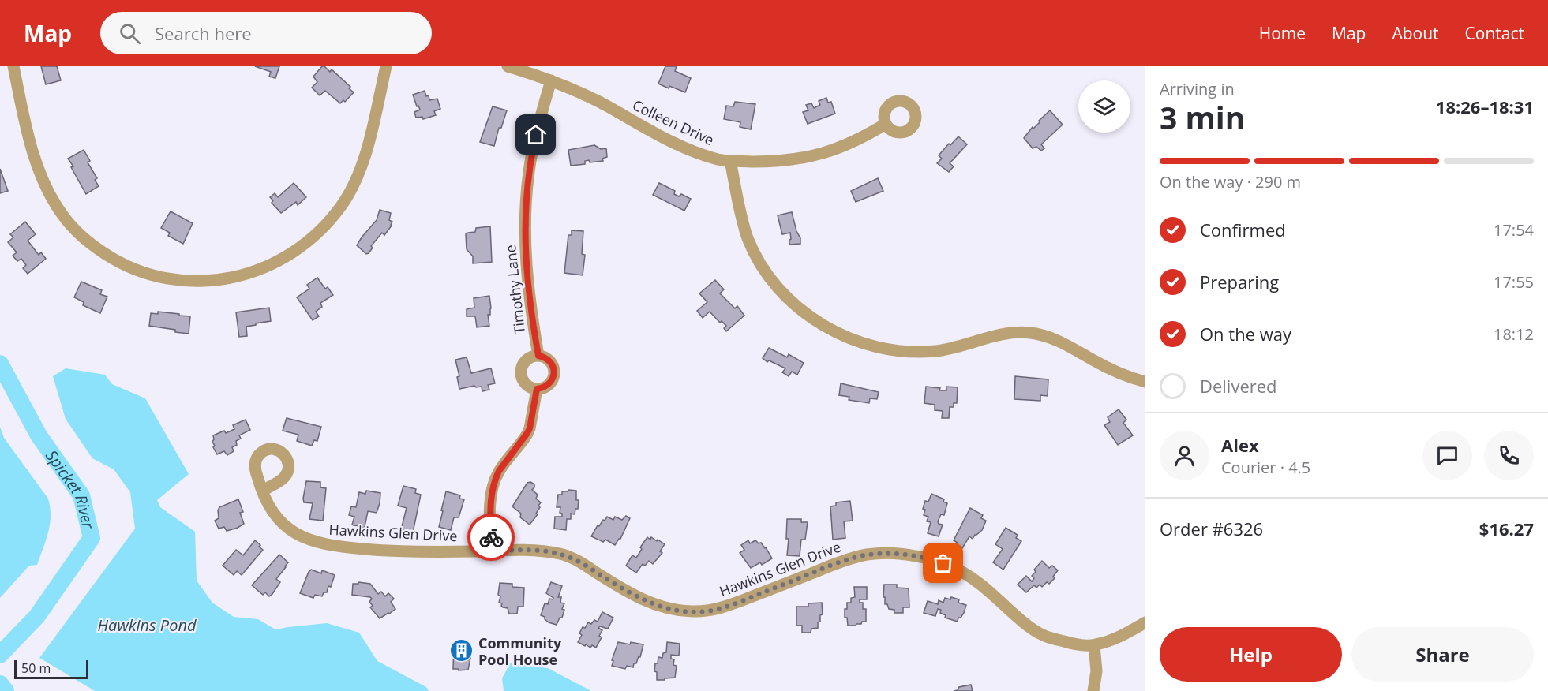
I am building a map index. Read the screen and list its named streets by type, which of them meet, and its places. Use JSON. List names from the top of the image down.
{
  "streets": {
    "street": ["Colleen Drive", "Timothy Lane", "Hawkins Glen Drive"]
  },
  "crossings": [
    ["Colleen Drive", "Timothy Lane"]
  ],
  "water": ["Spicket River", "Hawkins Pond"],
  "places": {
    "building": ["Community Pool House"]
  },
  "scale_bar": "50 m",
  "page": {
    "header": "Map",
    "search": "Search here",
    "nav": [
      "Home",
      "Map",
      "About",
      "Contact"
    ],
    "heading": ["3 min", "Arriving in", "18:26–18:31"],
    "panel": [
      "Alex",
      "Courier · 4.5",
      "Order #6326",
      "$16.27"
    ],
    "bar": "On the way · 290 m",
    "list": [
      ["Confirmed", "17:54"],
      ["Preparing", "17:55"],
      ["On the way", "18:12"],
      "Delivered"
    ],
    "buttons": ["Help", "Share"],
    "scale": "50 m"
  }
}
